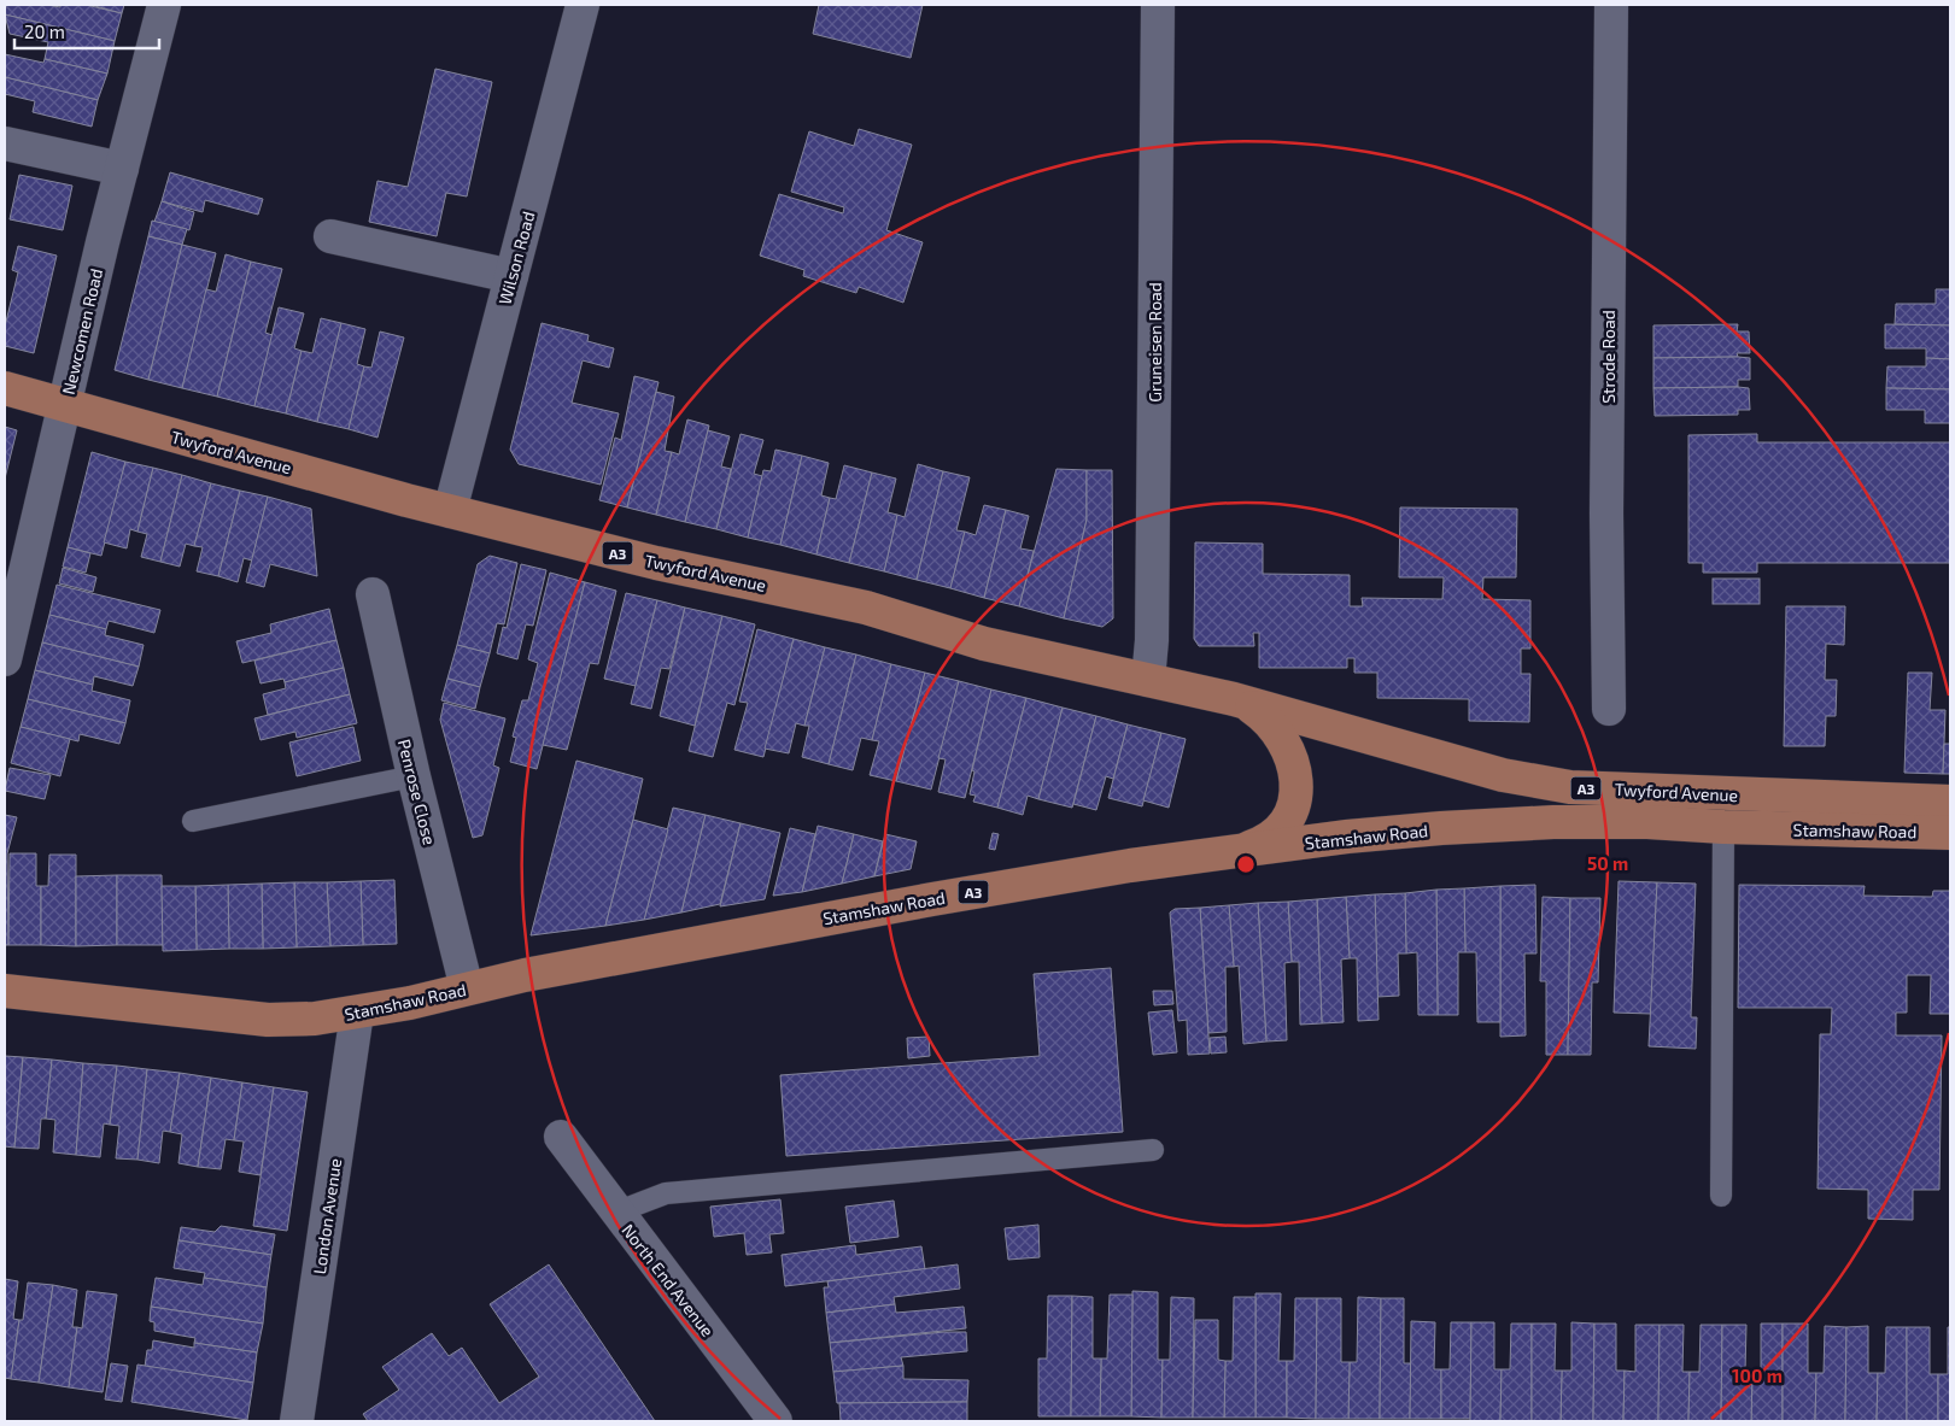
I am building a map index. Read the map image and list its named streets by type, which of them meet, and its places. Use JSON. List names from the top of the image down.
{
  "streets": {
    "main road": ["Twyford Avenue", "A3", "Stamshaw Road"],
    "street": [
      "Wilson Road",
      "Newcomen Road",
      "Gruneisen Road",
      "Strode Road",
      "Penrose Close",
      "London Avenue",
      "North End Avenue"
    ]
  },
  "crossings": [
    ["Wilson Road", "Twyford Avenue"],
    ["Newcomen Road", "Twyford Avenue"],
    ["Gruneisen Road", "Twyford Avenue"],
    ["Twyford Avenue", "Stamshaw Road"],
    ["Penrose Close", "Stamshaw Road"],
    ["Stamshaw Road", "London Avenue"]
  ],
  "scale_bar": "20 m",
  "rings": ["50 m", "100 m"]
}
